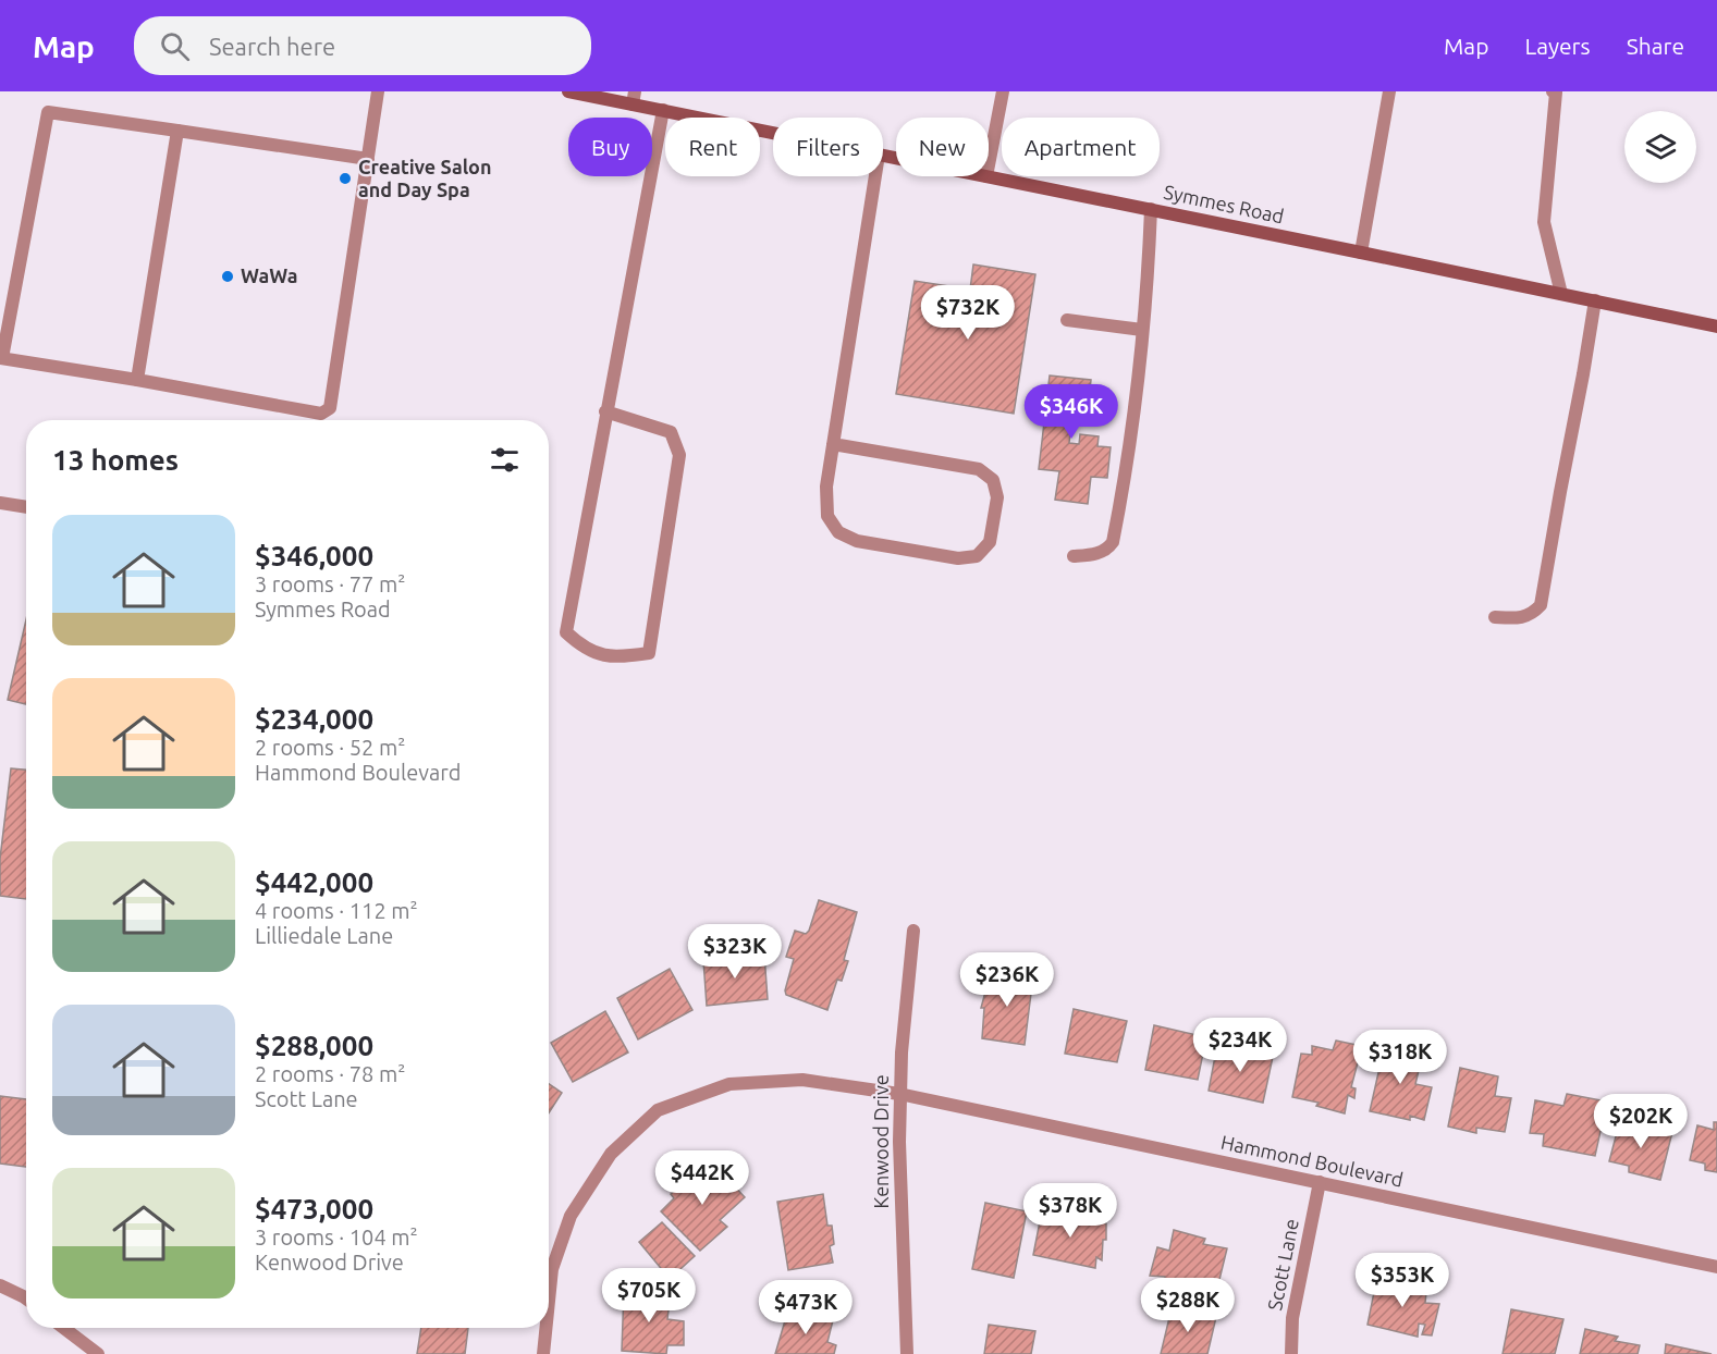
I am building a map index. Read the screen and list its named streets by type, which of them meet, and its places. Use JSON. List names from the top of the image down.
{
  "streets": {
    "main road": ["Symmes Road"],
    "street": ["Kenwood Drive", "Hammond Boulevard", "Scott Lane"]
  },
  "crossings": [
    ["Kenwood Drive", "Hammond Boulevard"],
    ["Hammond Boulevard", "Scott Lane"]
  ],
  "places": ["Creative Salon and Day Spa", "WaWa"],
  "page": {
    "header": "Map",
    "search": "Search here",
    "nav": ["Map", "Layers", "Share"],
    "chip": [
      "Buy",
      "Rent",
      "Filters",
      "New",
      "Apartment"
    ],
    "price": [
      "$732K",
      "$346K",
      "$323K",
      "$236K",
      "$234K",
      "$318K",
      "$202K",
      "$442K",
      "$378K",
      "$353K",
      "$705K",
      "$288K",
      "$473K"
    ],
    "heading": "13 homes",
    "list": [
      {
        "name": "$346,000",
        "note": "3 rooms · 77 m² · Symmes Road"
      },
      {
        "name": "$234,000",
        "note": "2 rooms · 52 m² · Hammond Boulevard"
      },
      {
        "name": "$442,000",
        "note": "4 rooms · 112 m² · Lilliedale Lane"
      },
      {
        "name": "$288,000",
        "note": "2 rooms · 78 m² · Scott Lane"
      },
      {
        "name": "$473,000",
        "note": "3 rooms · 104 m² · Kenwood Drive"
      }
    ]
  }
}
